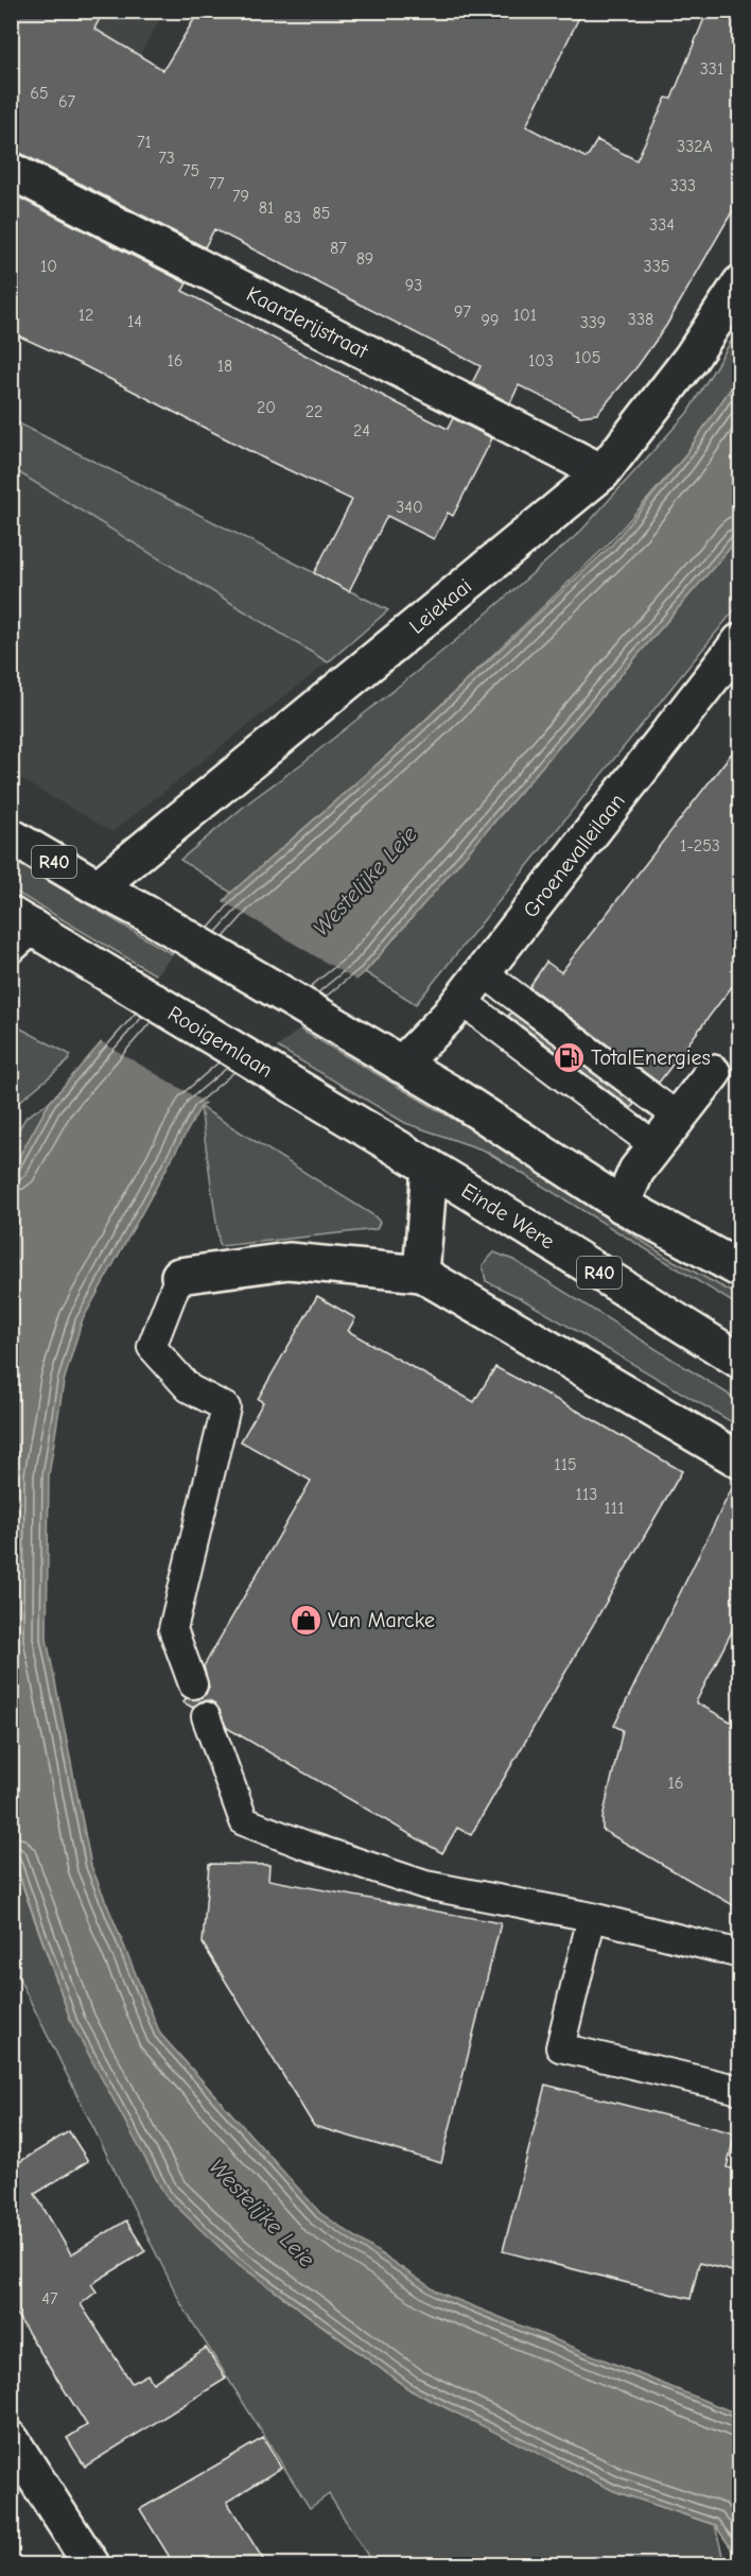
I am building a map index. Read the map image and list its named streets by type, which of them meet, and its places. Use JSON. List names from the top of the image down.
{
  "streets": {
    "street": [
      "Kaarderijstraat",
      "Leiekaai",
      "Groenevalleilaan",
      "R40",
      "Rooigemlaan",
      "Einde Were"
    ]
  },
  "crossings": [
    ["Kaarderijstraat", "Leiekaai"],
    ["Leiekaai", "R40"],
    ["Groenevalleilaan", "R40"],
    ["Rooigemlaan", "Einde Were"]
  ],
  "water": ["Westelijke Leie"],
  "places": {
    "fuel station": ["TotalEnergies"],
    "shop": ["Van Marcke"]
  },
  "house_numbers": [
    "331",
    "65",
    "67",
    "71",
    "332A",
    "73",
    "75",
    "77",
    "333",
    "79",
    "81",
    "85",
    "83",
    "334",
    "87",
    "89",
    "10",
    "335",
    "93",
    "97",
    "12",
    "101",
    "338",
    "99",
    "14",
    "339",
    "105",
    "16",
    "103",
    "18",
    "20",
    "22",
    "24",
    "340",
    "1-253",
    "115",
    "113",
    "111",
    "16",
    "47"
  ]
}
